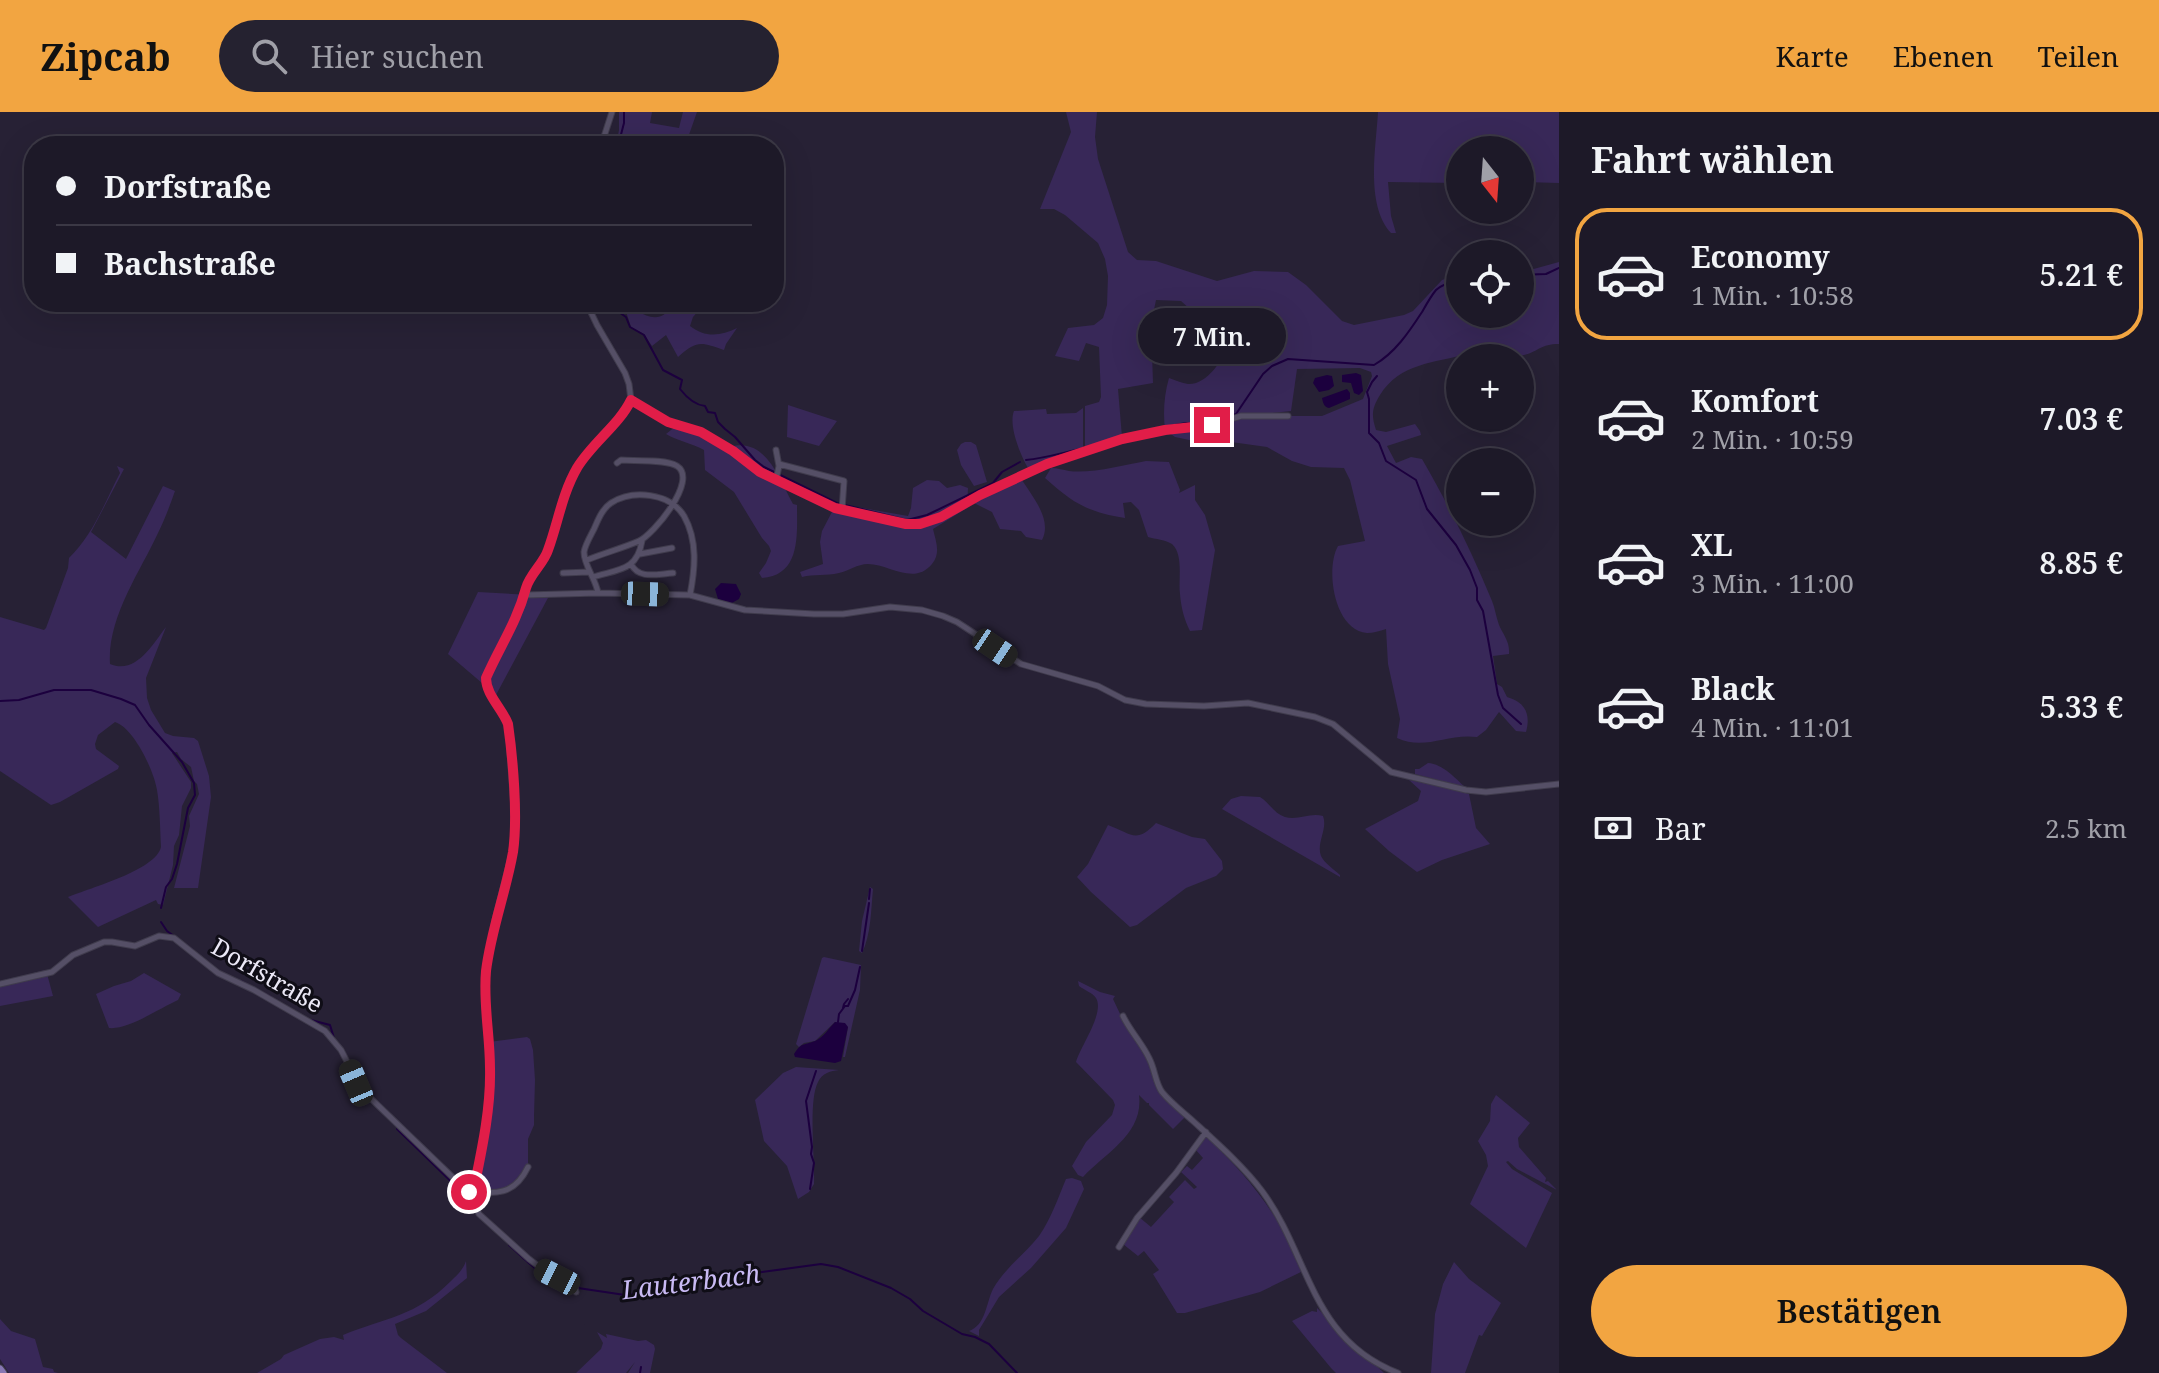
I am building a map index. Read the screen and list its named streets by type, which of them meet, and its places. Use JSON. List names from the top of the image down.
{
  "streets": {
    "street": ["Dorfstraße"]
  },
  "water": ["Lauterbach"],
  "north": "bottom",
  "page": {
    "header": "Zipcab",
    "search": "Hier suchen",
    "nav": ["Karte", "Ebenen", "Teilen"],
    "heading": "Fahrt wählen",
    "map_buttons": ["+", "−"],
    "banner": ["Dorfstraße", "Bachstraße"],
    "list": [
      {
        "name": "Economy",
        "note": "1 Min. · 10:58",
        "value": "5.21 €"
      },
      {
        "name": "Komfort",
        "note": "2 Min. · 10:59",
        "value": "7.03 €"
      },
      {
        "name": "XL",
        "note": "3 Min. · 11:00",
        "value": "8.85 €"
      },
      {
        "name": "Black",
        "note": "4 Min. · 11:01",
        "value": "5.33 €"
      }
    ],
    "bubble": "7 Min.",
    "pay": ["Bar", "2.5 km"],
    "buttons": "Bestätigen"
  }
}
